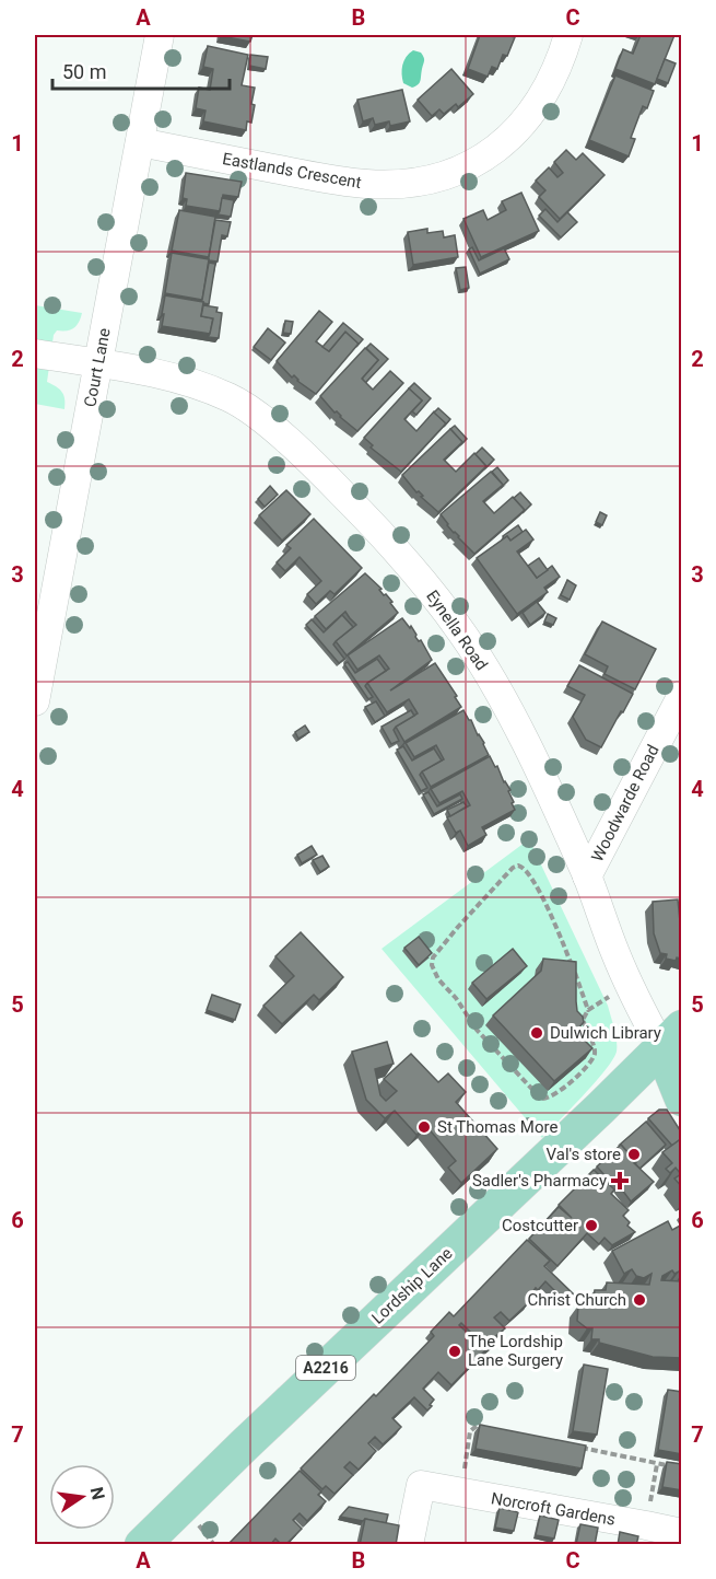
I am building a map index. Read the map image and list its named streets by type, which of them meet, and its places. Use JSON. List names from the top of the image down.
{
  "streets": {
    "main road": ["Lordship Lane", "A2216"],
    "street": [
      "Eastlands Crescent",
      "Court Lane",
      "Eynella Road",
      "Woodwarde Road",
      "Norcroft Gardens"
    ]
  },
  "crossings": [
    ["Eastlands Crescent", "Court Lane"],
    ["Court Lane", "Eynella Road"],
    ["Eynella Road", "Woodwarde Road"],
    ["Eynella Road", "Lordship Lane"]
  ],
  "places": {
    "other": [
      "Dulwich Library",
      "St Thomas More",
      "Val's store",
      "Costcutter",
      "Christ Church",
      "The Lordship Lane Surgery"
    ],
    "health": ["Sadler's Pharmacy"]
  },
  "scale_bar": "50 m",
  "north": "right",
  "grid": {
    "columns": ["A", "B", "C"],
    "rows": [
      "1",
      "2",
      "3",
      "4",
      "5",
      "6",
      "7"
    ]
  }
}
